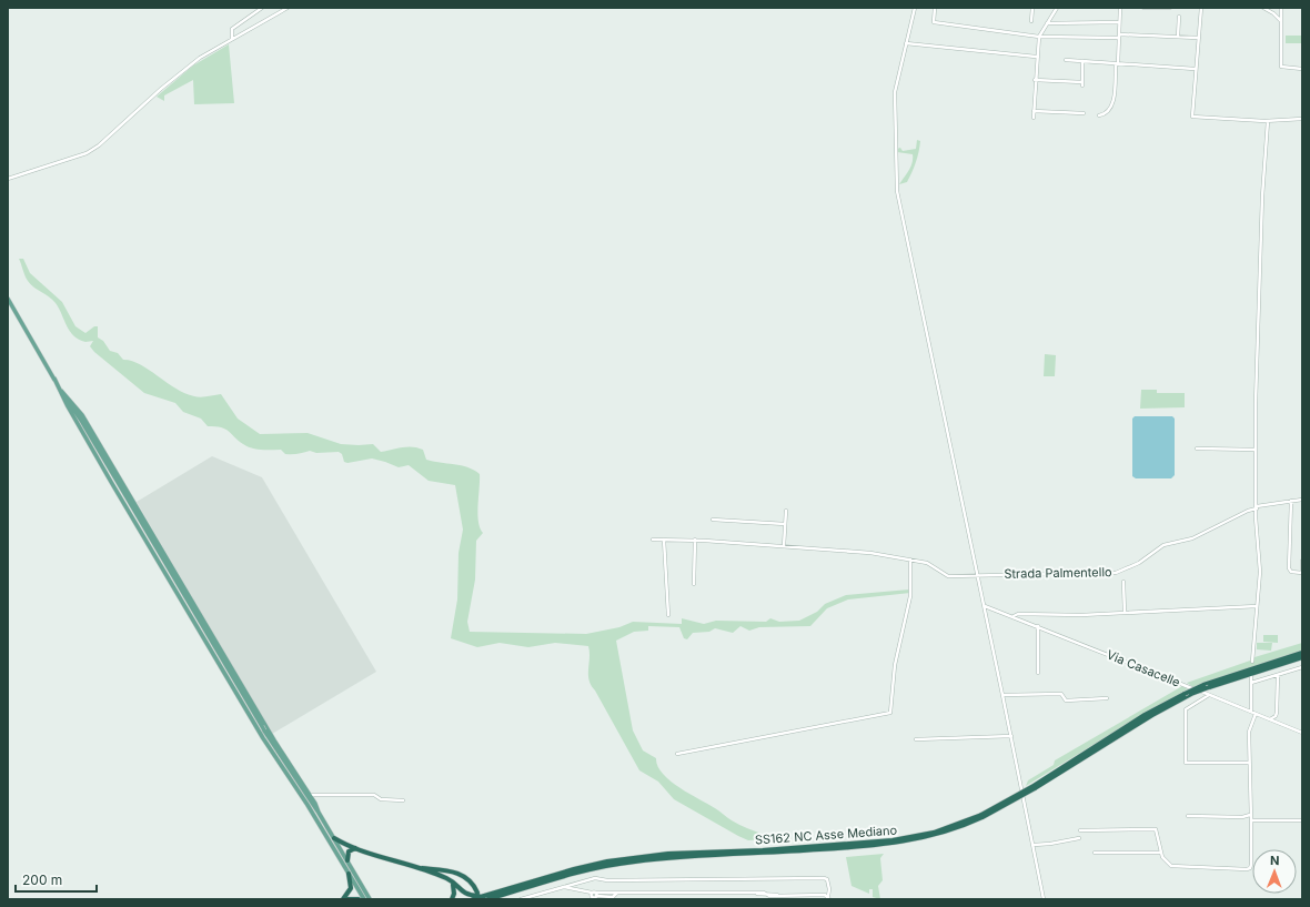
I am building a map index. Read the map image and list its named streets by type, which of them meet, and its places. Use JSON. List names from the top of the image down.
{
  "streets": {
    "highway": ["SS162 NC Asse Mediano"],
    "street": ["Strada Palmentello", "Via Casacelle"]
  },
  "scale_bar": "200 m",
  "north": "top"
}
